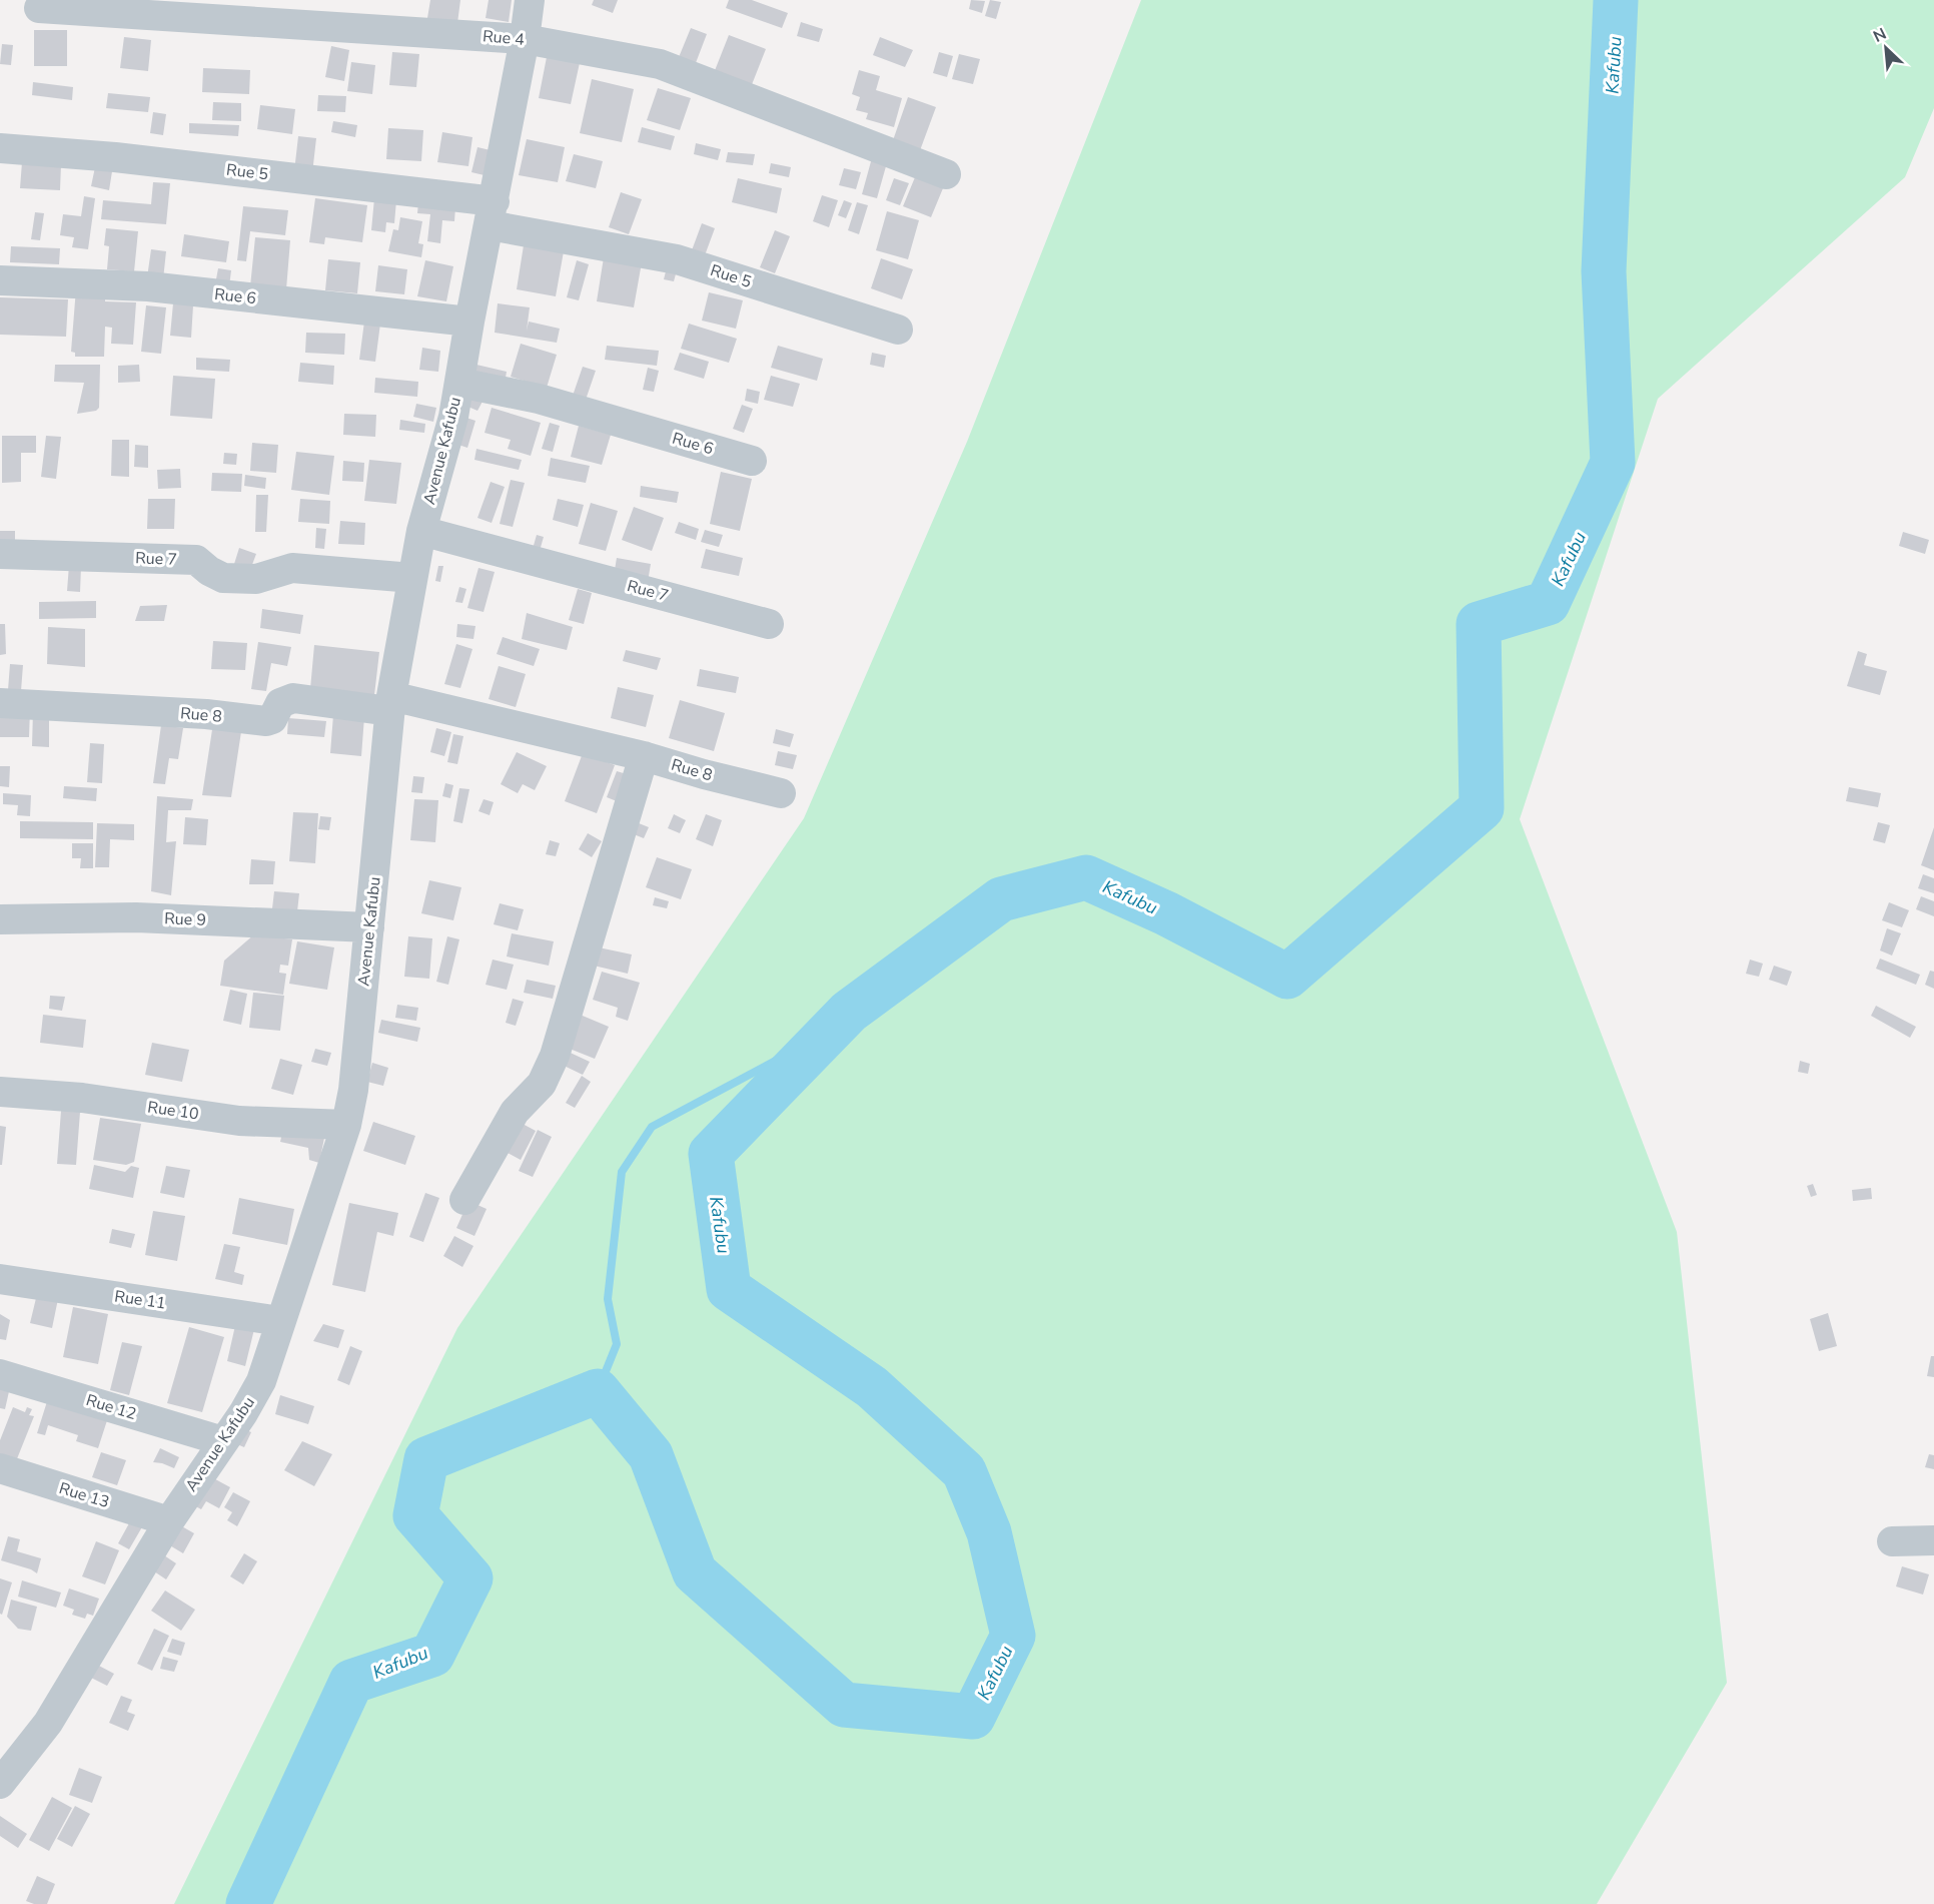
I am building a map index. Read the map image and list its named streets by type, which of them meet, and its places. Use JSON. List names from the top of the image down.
{
  "streets": {
    "street": [
      "Rue 4",
      "Rue 5",
      "Rue 6",
      "Avenue Kafubu",
      "Rue 7",
      "Rue 8",
      "Rue 9",
      "Rue 10",
      "Rue 11",
      "Rue 12",
      "Rue 13"
    ]
  },
  "crossings": [
    ["Rue 4", "Avenue Kafubu"],
    ["Rue 5", "Avenue Kafubu"],
    ["Rue 6", "Avenue Kafubu"],
    ["Avenue Kafubu", "Rue 7"],
    ["Avenue Kafubu", "Rue 8"],
    ["Avenue Kafubu", "Rue 9"],
    ["Avenue Kafubu", "Rue 10"],
    ["Avenue Kafubu", "Rue 11"],
    ["Avenue Kafubu", "Rue 12"],
    ["Avenue Kafubu", "Rue 13"]
  ],
  "water": ["Kafubu"],
  "north": "top left"
}
